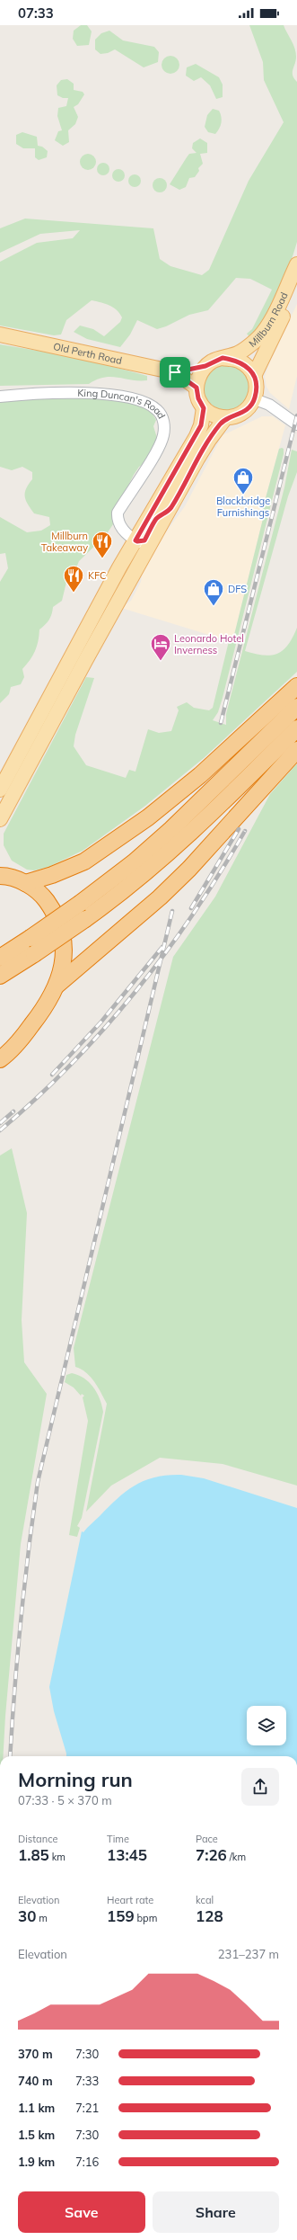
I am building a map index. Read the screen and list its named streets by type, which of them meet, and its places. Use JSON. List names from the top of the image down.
{
  "streets": {
    "main road": ["Millburn Road", "Old Perth Road"],
    "street": ["King Duncan's Road"]
  },
  "crossings": [
    ["Millburn Road", "Old Perth Road"]
  ],
  "places": {
    "shop": ["Blackbridge Furnishings", "DFS"],
    "restaurant": ["Millburn Takeaway", "KFC"],
    "hotel": ["Leonardo Hotel Inverness"]
  },
  "page": {
    "status": "07:33",
    "heading": ["Morning run", "07:33 · 5 × 370 m"],
    "stats": [
      ["Distance", "1.85 km"],
      ["Time", "13:45"],
      ["Pace", "7:26 /km"],
      ["Elevation", "30 m"],
      ["Heart rate", "159 bpm"],
      ["kcal", "128"]
    ],
    "chart": ["Elevation", "231–237 m"],
    "list": [
      {
        "name": "370 m",
        "note": "7:30"
      },
      {
        "name": "740 m",
        "note": "7:33"
      },
      {
        "name": "1.1 km",
        "note": "7:21"
      },
      {
        "name": "1.5 km",
        "note": "7:30"
      },
      {
        "name": "1.9 km",
        "note": "7:16"
      }
    ],
    "buttons": ["Save", "Share"]
  }
}
